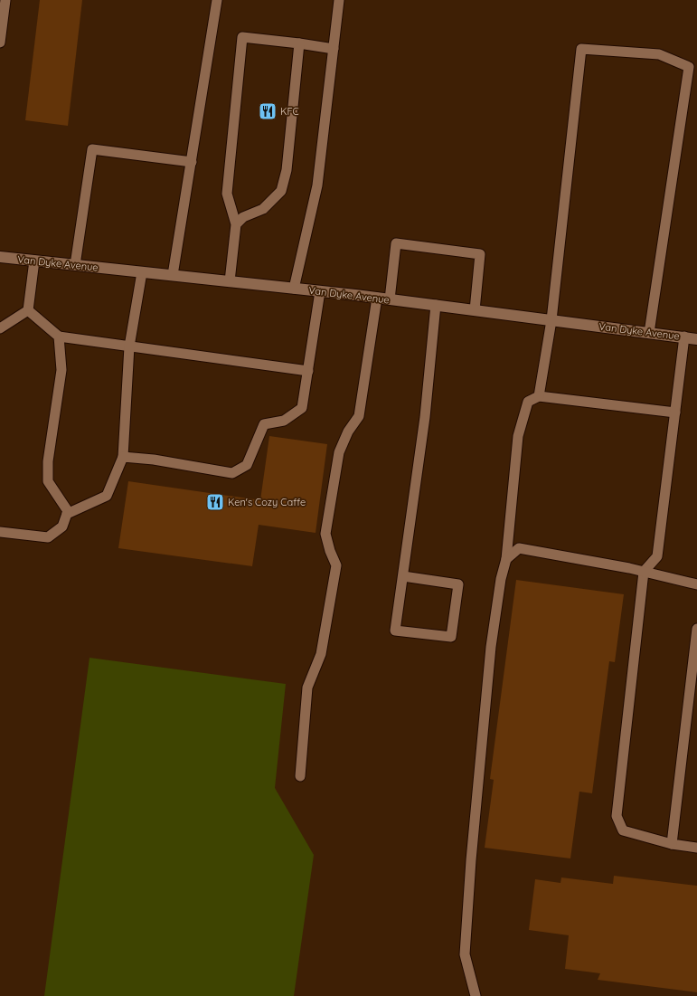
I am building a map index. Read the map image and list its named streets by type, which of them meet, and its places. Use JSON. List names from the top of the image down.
{
  "streets": {
    "main road": ["Van Dyke Avenue"]
  },
  "places": {
    "restaurant": ["KFC", "Ken's Cozy Caffe"]
  }
}
